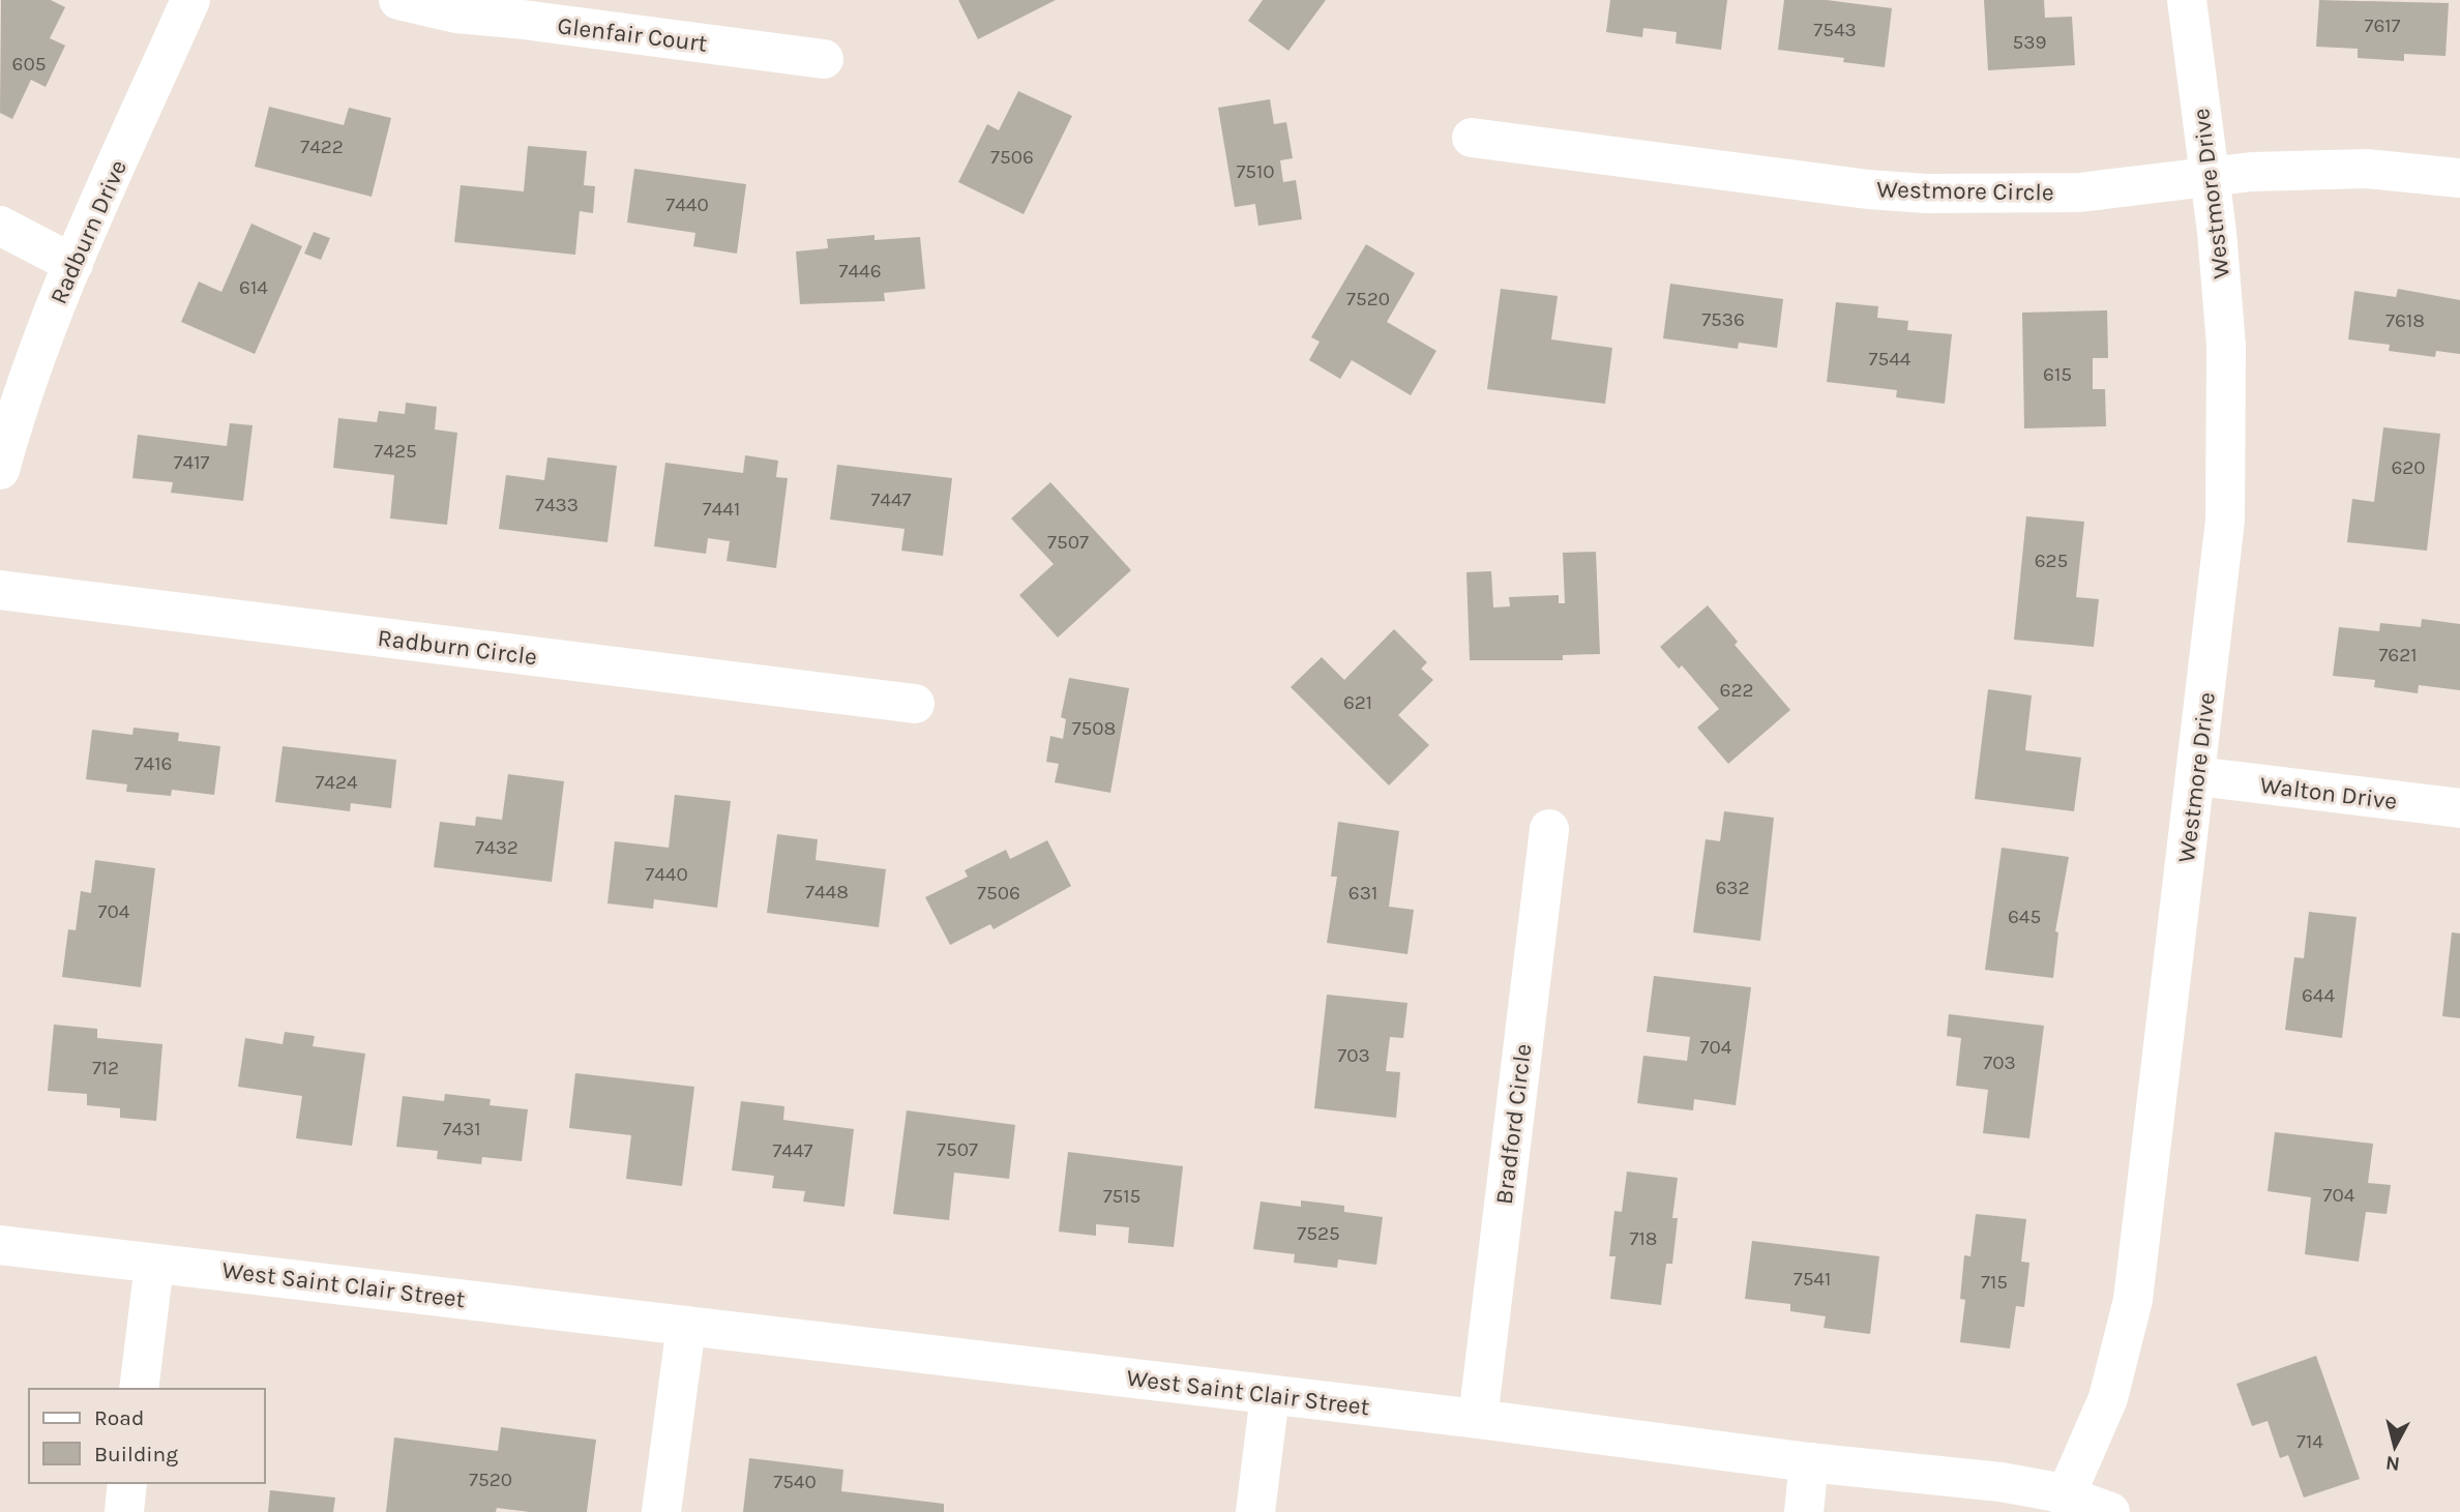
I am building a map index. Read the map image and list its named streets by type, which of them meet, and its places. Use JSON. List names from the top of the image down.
{
  "streets": {
    "street": [
      "Glenfair Court",
      "Westmore Circle",
      "Westmore Drive",
      "Radburn Drive",
      "Radburn Circle",
      "Walton Drive",
      "Bradford Circle",
      "West Saint Clair Street"
    ]
  },
  "crossings": [
    ["Westmore Circle", "Westmore Drive"],
    ["Westmore Drive", "Walton Drive"],
    ["Westmore Drive", "West Saint Clair Street"],
    ["Bradford Circle", "West Saint Clair Street"]
  ],
  "house_numbers": [
    "7617",
    "7543",
    "539",
    "605",
    "7422",
    "7506",
    "7510",
    "7440",
    "7446",
    "614",
    "7520",
    "7536",
    "7618",
    "7544",
    "615",
    "7425",
    "7417",
    "620",
    "7447",
    "7433",
    "7441",
    "7507",
    "625",
    "7621",
    "622",
    "621",
    "7508",
    "7416",
    "7424",
    "7432",
    "7440",
    "632",
    "7448",
    "7506",
    "631",
    "704",
    "645",
    "644",
    "704",
    "703",
    "703",
    "712",
    "7431",
    "7507",
    "7447",
    "704",
    "7515",
    "7525",
    "718",
    "7541",
    "715",
    "714",
    "7520",
    "7540"
  ],
  "legend": ["Road", "Building"],
  "north": "bottom"
}
